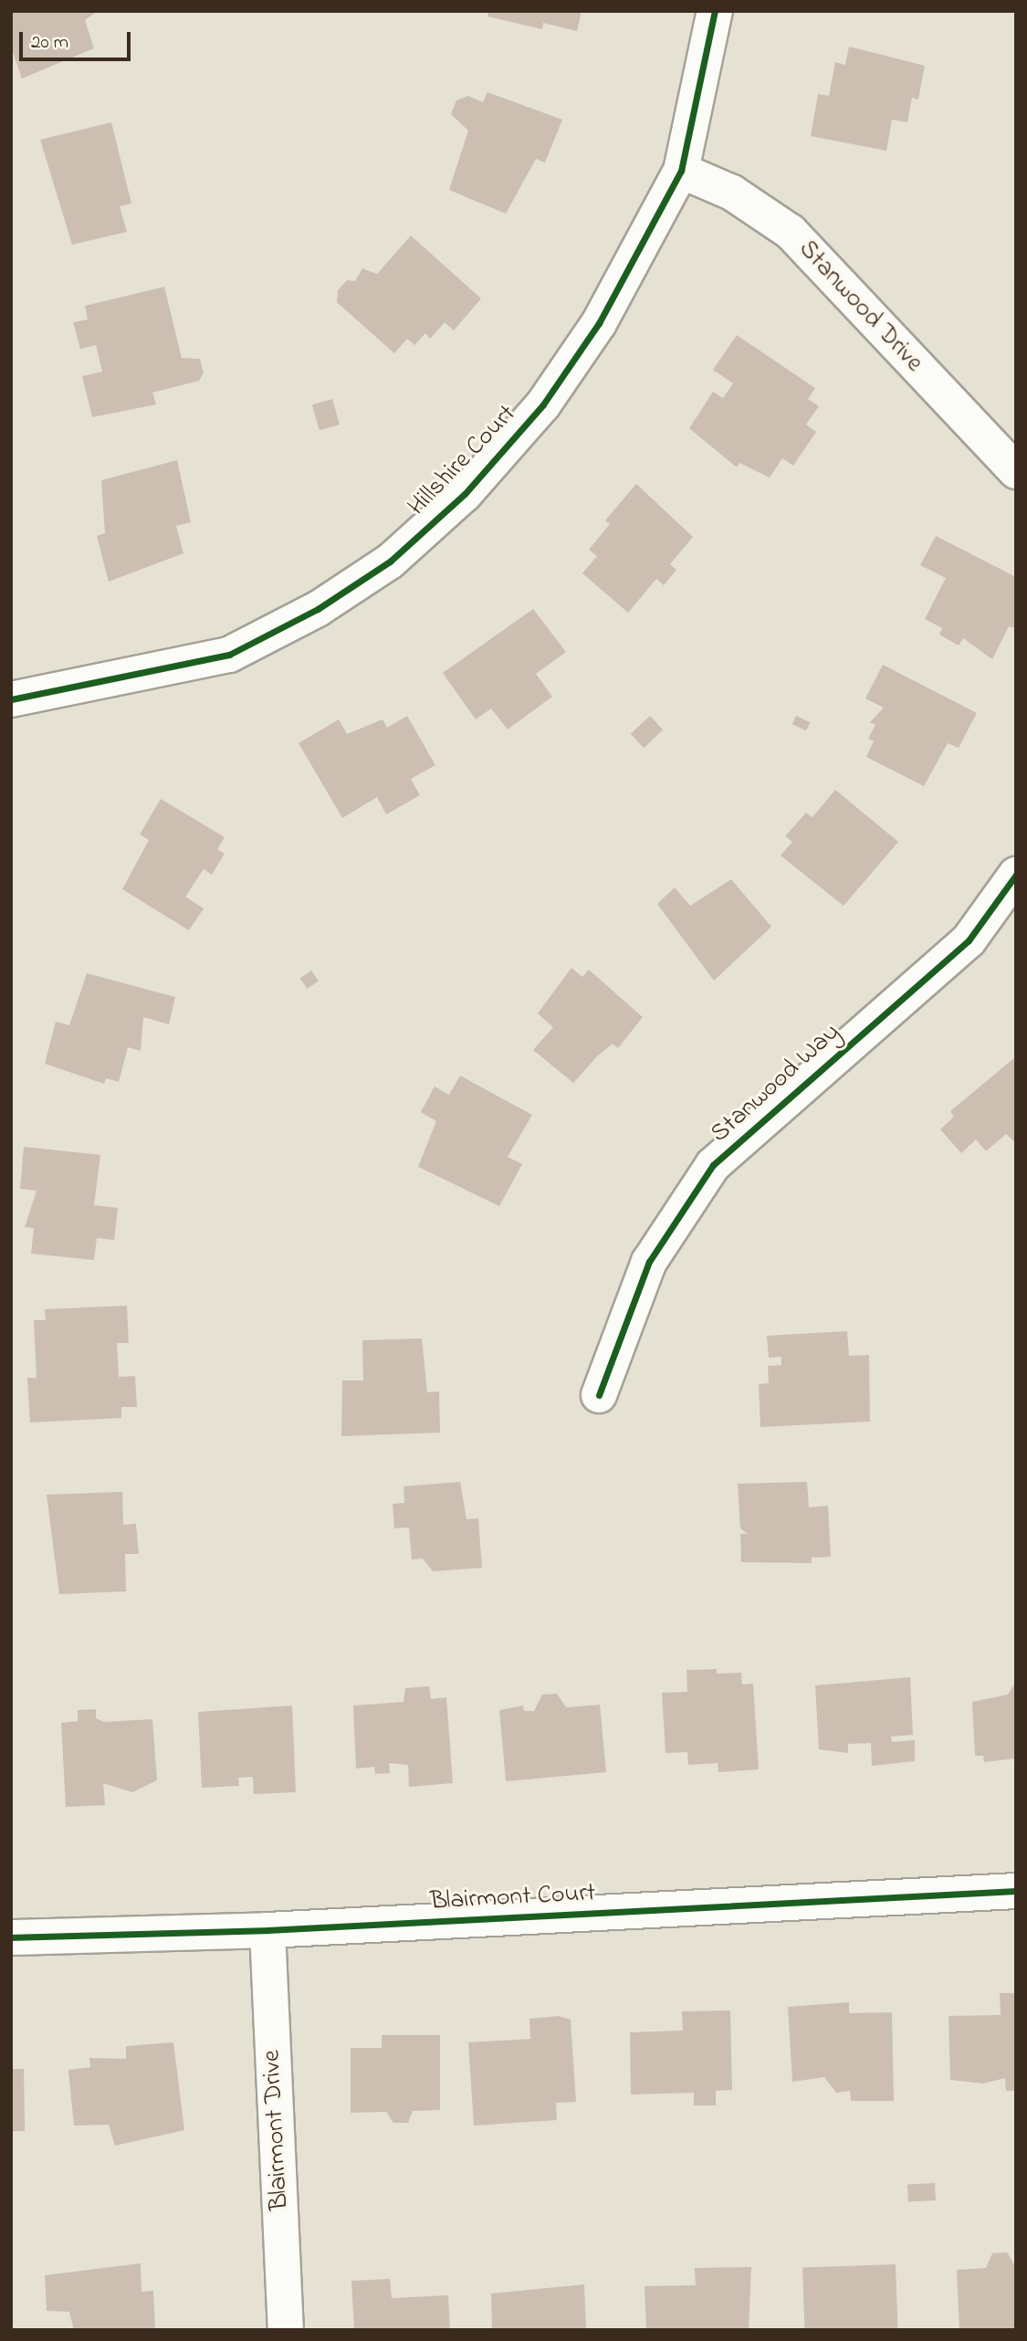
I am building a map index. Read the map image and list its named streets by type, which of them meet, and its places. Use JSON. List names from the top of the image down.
{
  "streets": {
    "street": [
      "Stanwood Drive",
      "Hillshire Court",
      "Stanwood Way",
      "Blairmont Court",
      "Blairmont Drive"
    ]
  },
  "crossings": [
    ["Stanwood Drive", "Hillshire Court"],
    ["Blairmont Court", "Blairmont Drive"]
  ],
  "scale_bar": "20 m"
}
